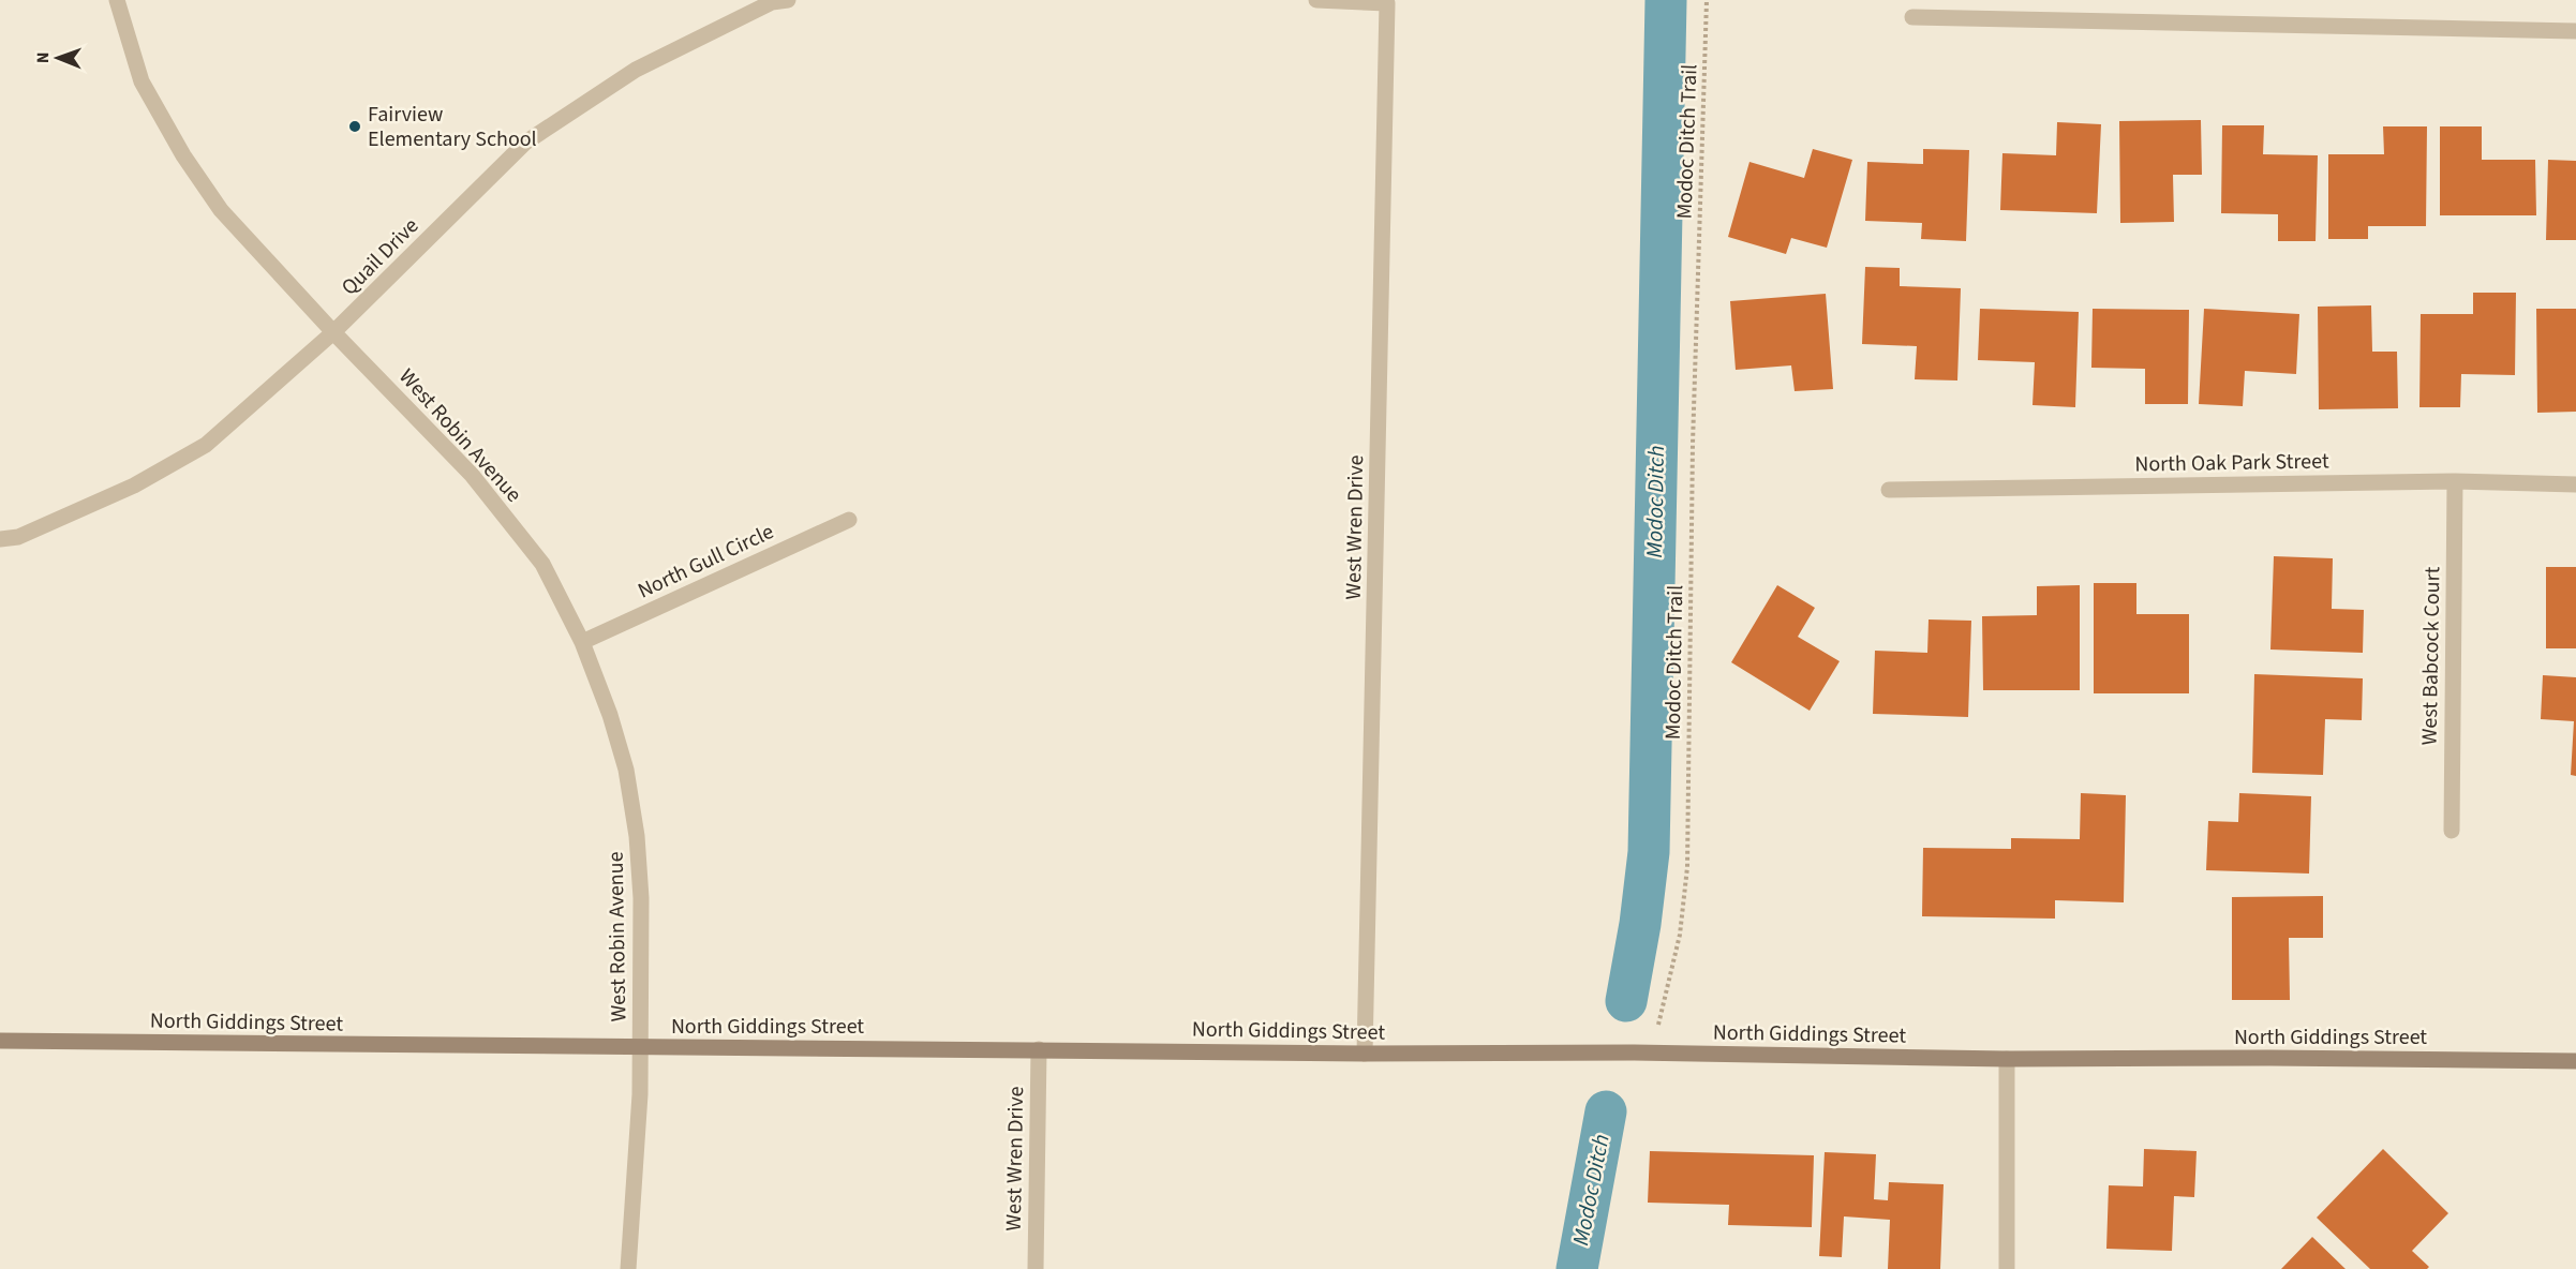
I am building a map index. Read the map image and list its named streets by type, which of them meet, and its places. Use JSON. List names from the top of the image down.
{
  "streets": {
    "street": [
      "Quail Drive",
      "West Robin Avenue",
      "North Oak Park Street",
      "West Wren Drive",
      "North Gull Circle",
      "West Babcock Court",
      "North Giddings Street"
    ],
    "path": ["Modoc Ditch Trail"]
  },
  "crossings": [
    ["Modoc Ditch Trail", "North Giddings Street"],
    ["Quail Drive", "West Robin Avenue"],
    ["West Robin Avenue", "North Gull Circle"],
    ["West Robin Avenue", "North Giddings Street"],
    ["North Oak Park Street", "West Babcock Court"],
    ["West Wren Drive", "North Giddings Street"]
  ],
  "water": ["Modoc Ditch"],
  "places": ["Fairview Elementary School"],
  "north": "left"
}
